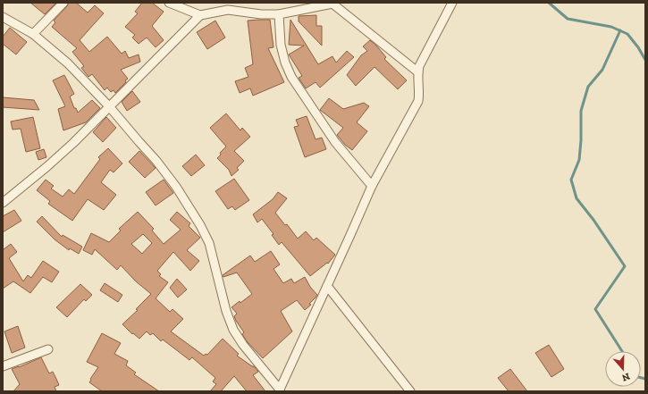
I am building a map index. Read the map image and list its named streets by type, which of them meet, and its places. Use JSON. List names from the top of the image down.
{
  "north": "bottom"
}
